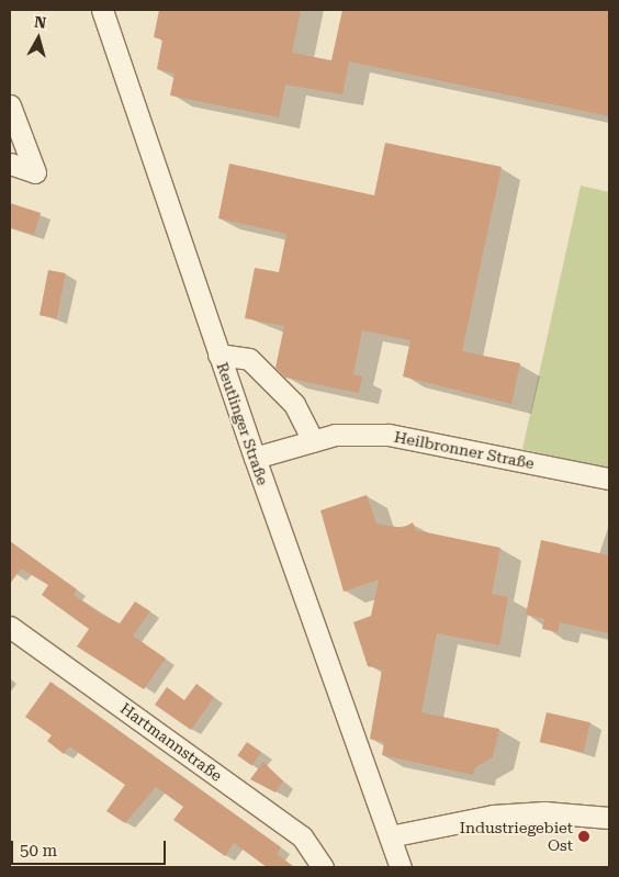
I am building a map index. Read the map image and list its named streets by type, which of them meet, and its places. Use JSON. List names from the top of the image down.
{
  "streets": {
    "street": ["Reutlinger Straße", "Heilbronner Straße", "Hartmannstraße"]
  },
  "crossings": [
    ["Reutlinger Straße", "Heilbronner Straße"]
  ],
  "places": ["Industriegebiet Ost"],
  "scale_bar": "50 m",
  "north": "top"
}
